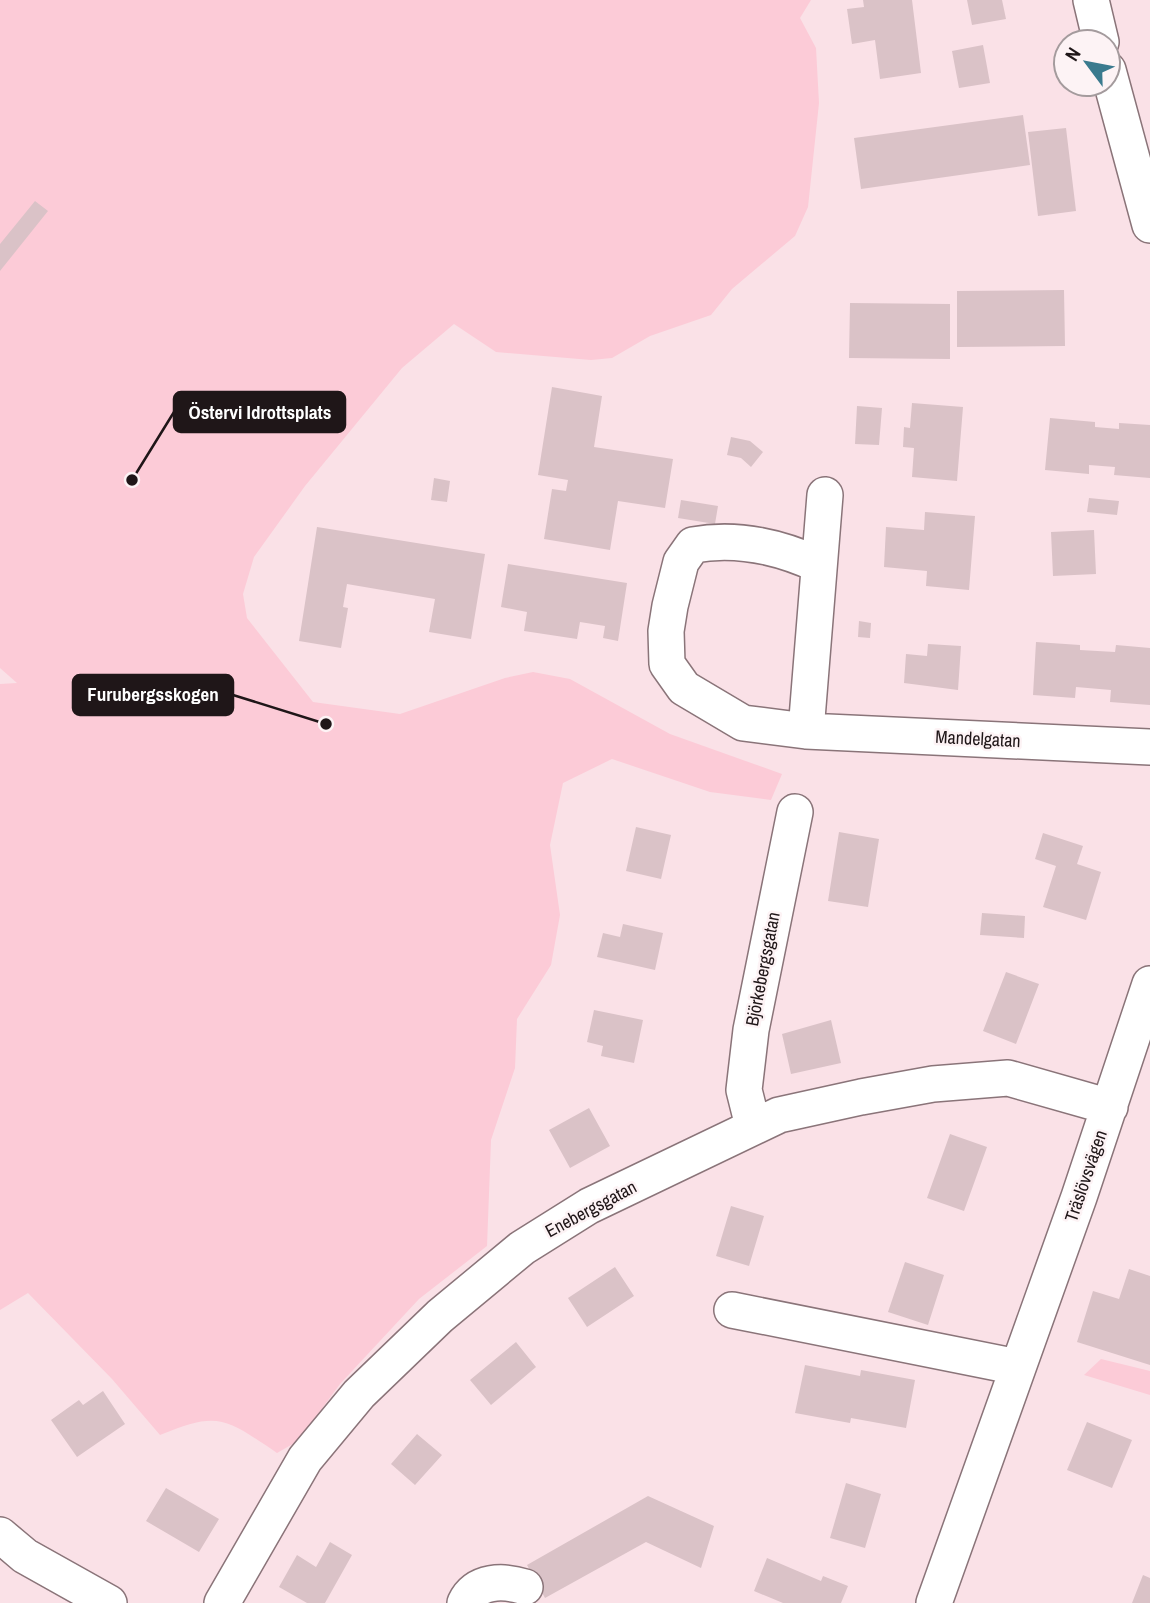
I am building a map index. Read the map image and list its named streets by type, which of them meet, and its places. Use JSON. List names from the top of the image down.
{
  "streets": {
    "street": [
      "Mandelgatan",
      "Björkebergsgatan",
      "Träslövsvägen",
      "Enebergsgatan"
    ]
  },
  "crossings": [
    ["Björkebergsgatan", "Enebergsgatan"],
    ["Träslövsvägen", "Enebergsgatan"]
  ],
  "places": ["Östervi Idrottsplats", "Furubergsskogen"],
  "north": "top left"
}
